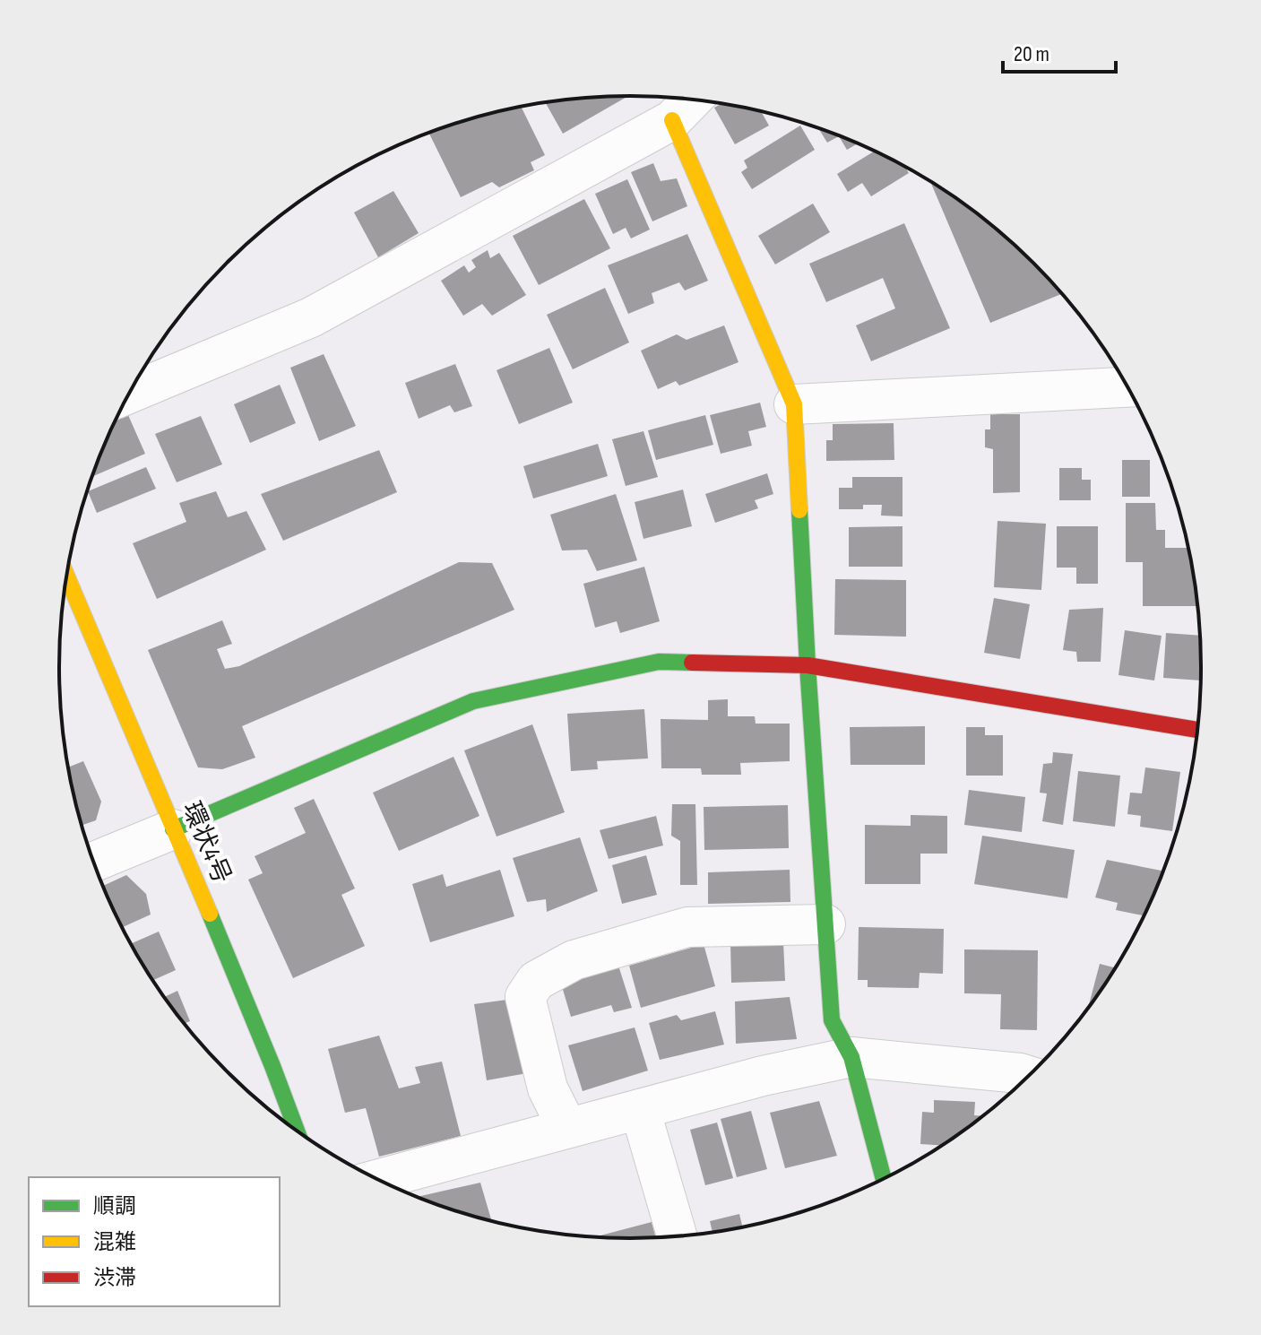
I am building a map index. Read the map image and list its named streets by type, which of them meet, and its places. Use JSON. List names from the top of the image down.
{
  "streets": {
    "street": ["環状4号"]
  },
  "legend": ["順調", "混雑", "渋滞"],
  "scale_bar": "20 m"
}
